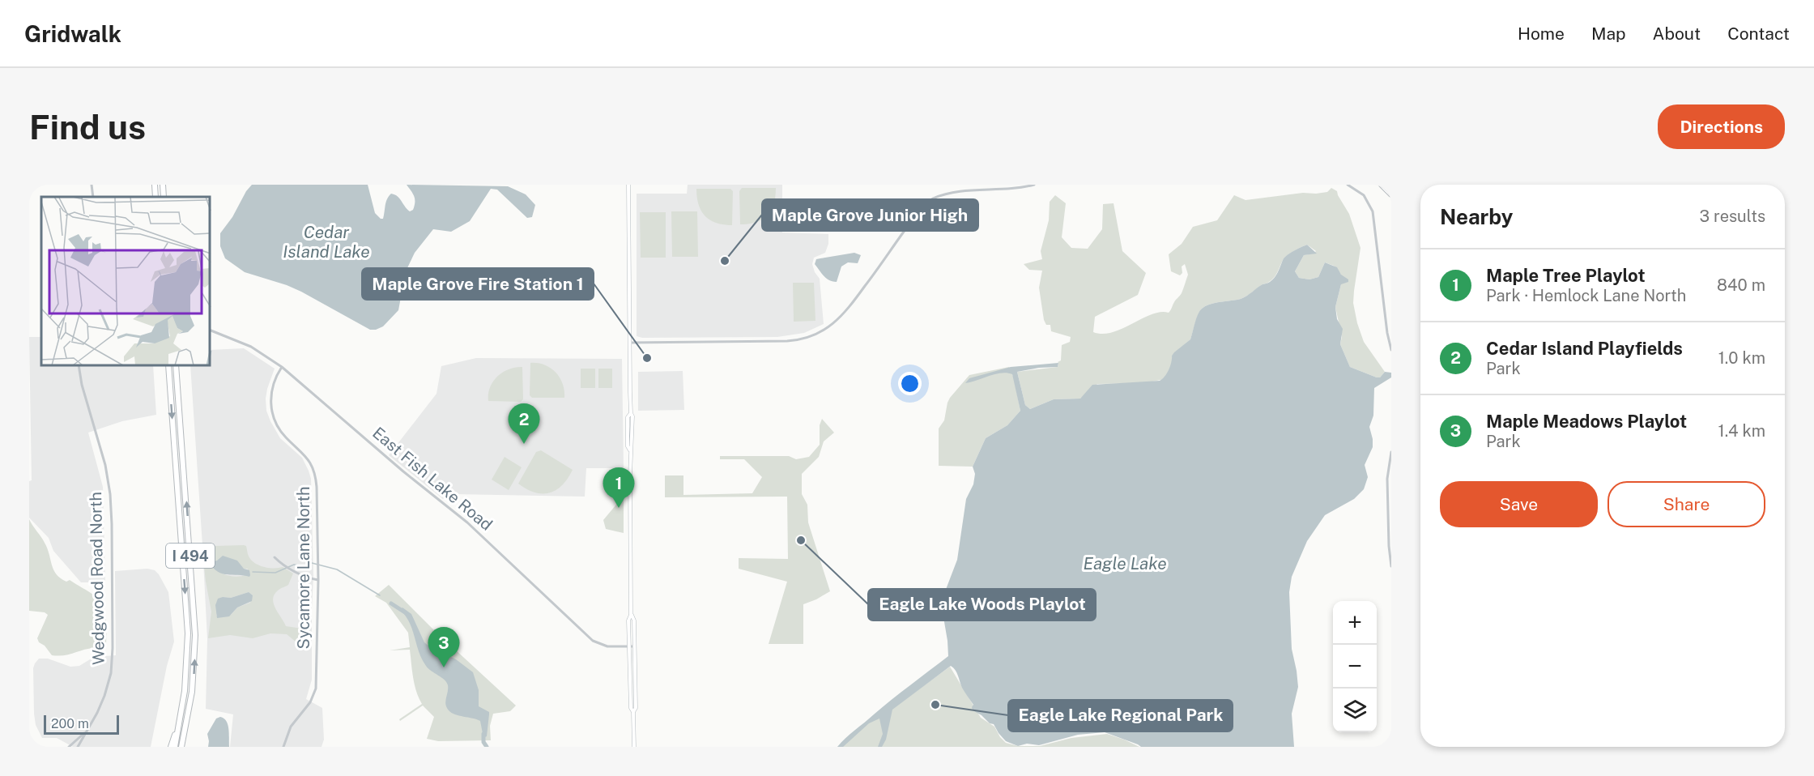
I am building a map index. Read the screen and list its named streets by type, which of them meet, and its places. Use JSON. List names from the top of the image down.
{
  "streets": {
    "highway": ["I 494"],
    "street": ["East Fish Lake Road", "Sycamore Lane North", "Wedgwood Road North"]
  },
  "crossings": [
    ["East Fish Lake Road", "Sycamore Lane North"]
  ],
  "water": ["Cedar Island Lake", "Eagle Lake"],
  "places": [
    "Maple Grove Junior High",
    "Maple Grove Fire Station 1",
    "Eagle Lake Woods Playlot",
    "Eagle Lake Regional Park"
  ],
  "scale_bar": "200 m",
  "page": {
    "header": "Gridwalk",
    "nav": [
      "Home",
      "Map",
      "About",
      "Contact"
    ],
    "buttons": [
      "Directions",
      ["Save", "Share"]
    ],
    "title": "Find us",
    "heading": ["Nearby", "3 results"],
    "list": [
      {
        "mark": "1",
        "name": "Maple Tree Playlot",
        "note": "Park · Hemlock Lane North",
        "value": "840 m"
      },
      {
        "mark": "2",
        "name": "Cedar Island Playfields",
        "note": "Park",
        "value": "1.0 km"
      },
      {
        "mark": "3",
        "name": "Maple Meadows Playlot",
        "note": "Park",
        "value": "1.4 km"
      }
    ],
    "pins": ["2", "1", "3"],
    "map_buttons": ["+", "−"],
    "scale": "200 m"
  }
}
